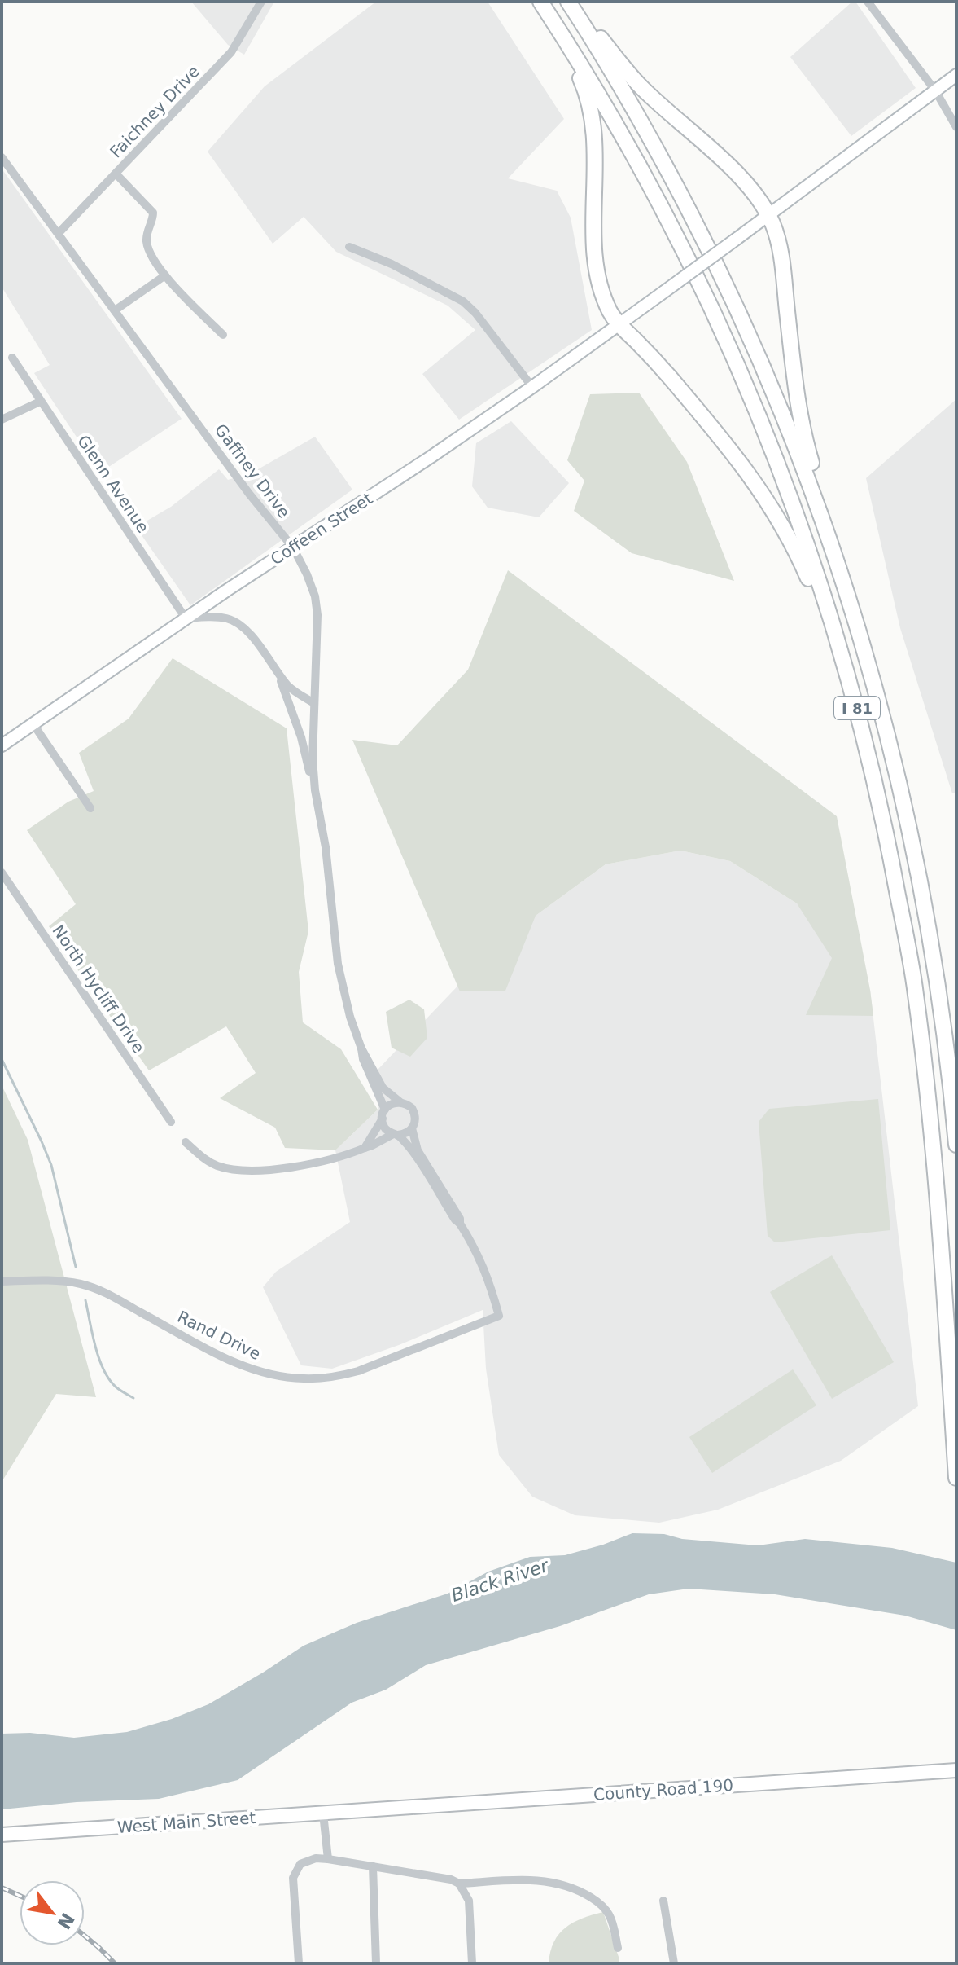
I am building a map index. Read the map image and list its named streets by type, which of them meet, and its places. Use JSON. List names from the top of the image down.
{
  "streets": {
    "highway": ["I 81"],
    "main road": ["Coffeen Street", "County Road 190", "West Main Street"],
    "street": [
      "Faichney Drive",
      "Gaffney Drive",
      "Glenn Avenue",
      "North Hycliff Drive",
      "Rand Drive"
    ]
  },
  "crossings": [
    ["Faichney Drive", "Gaffney Drive"],
    ["Gaffney Drive", "Coffeen Street"],
    ["Glenn Avenue", "Coffeen Street"],
    ["County Road 190", "West Main Street"]
  ],
  "water": ["Black River"],
  "north": "bottom right"
}
